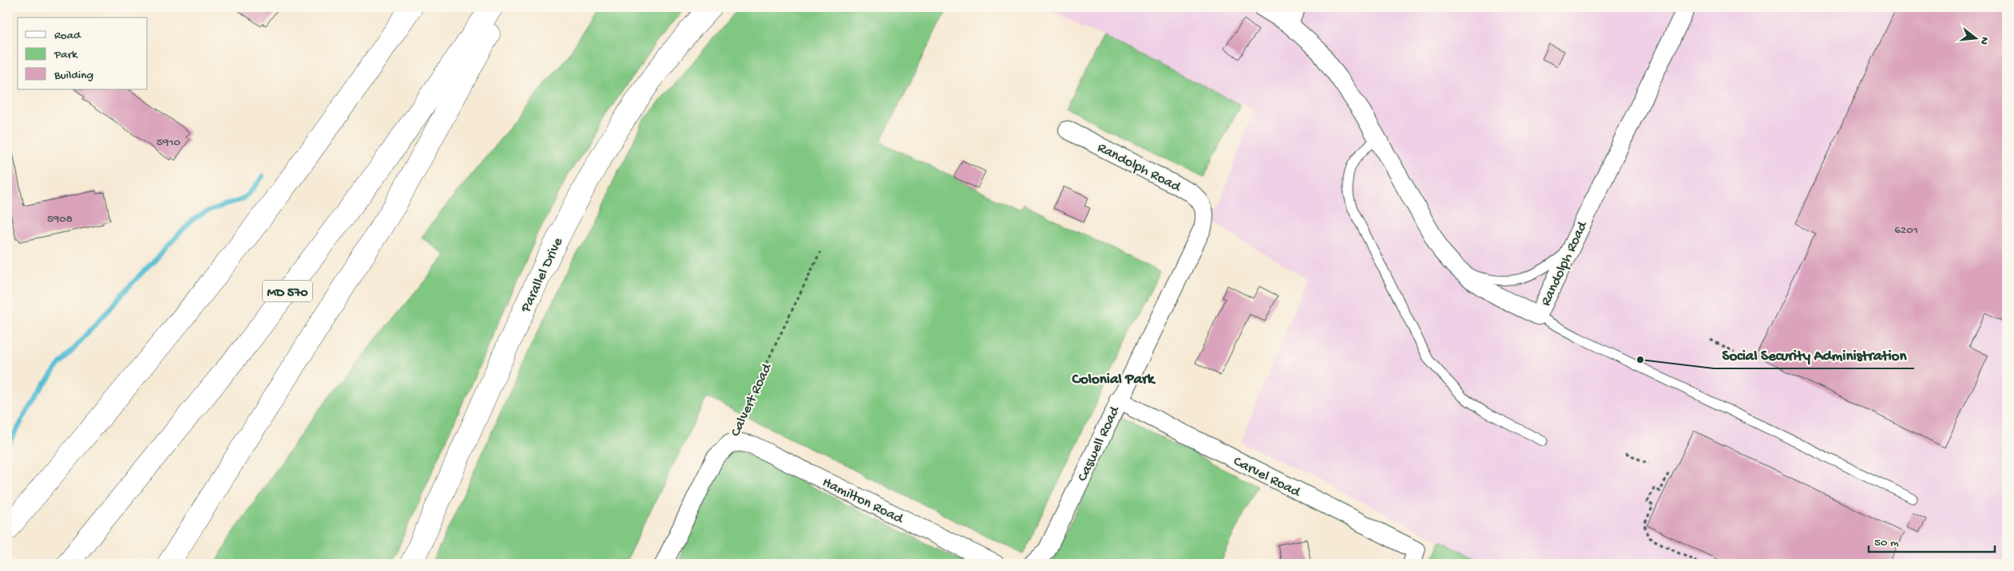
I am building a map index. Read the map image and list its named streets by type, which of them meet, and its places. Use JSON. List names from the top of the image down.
{
  "streets": {
    "main road": ["Parallel Drive", "MD 570"],
    "street": [
      "Randolph Road",
      "Calvert Road",
      "Caswell Road",
      "Carvel Road",
      "Hamilton Road"
    ]
  },
  "crossings": [
    ["Randolph Road", "Caswell Road"],
    ["Calvert Road", "Hamilton Road"],
    ["Caswell Road", "Carvel Road"]
  ],
  "districts": ["Colonial Park"],
  "places": ["Social Security Administration"],
  "house_numbers": ["5910", "5908", "6201"],
  "legend": ["Road", "Park", "Building"],
  "scale_bar": "50 m",
  "north": "right"
}
